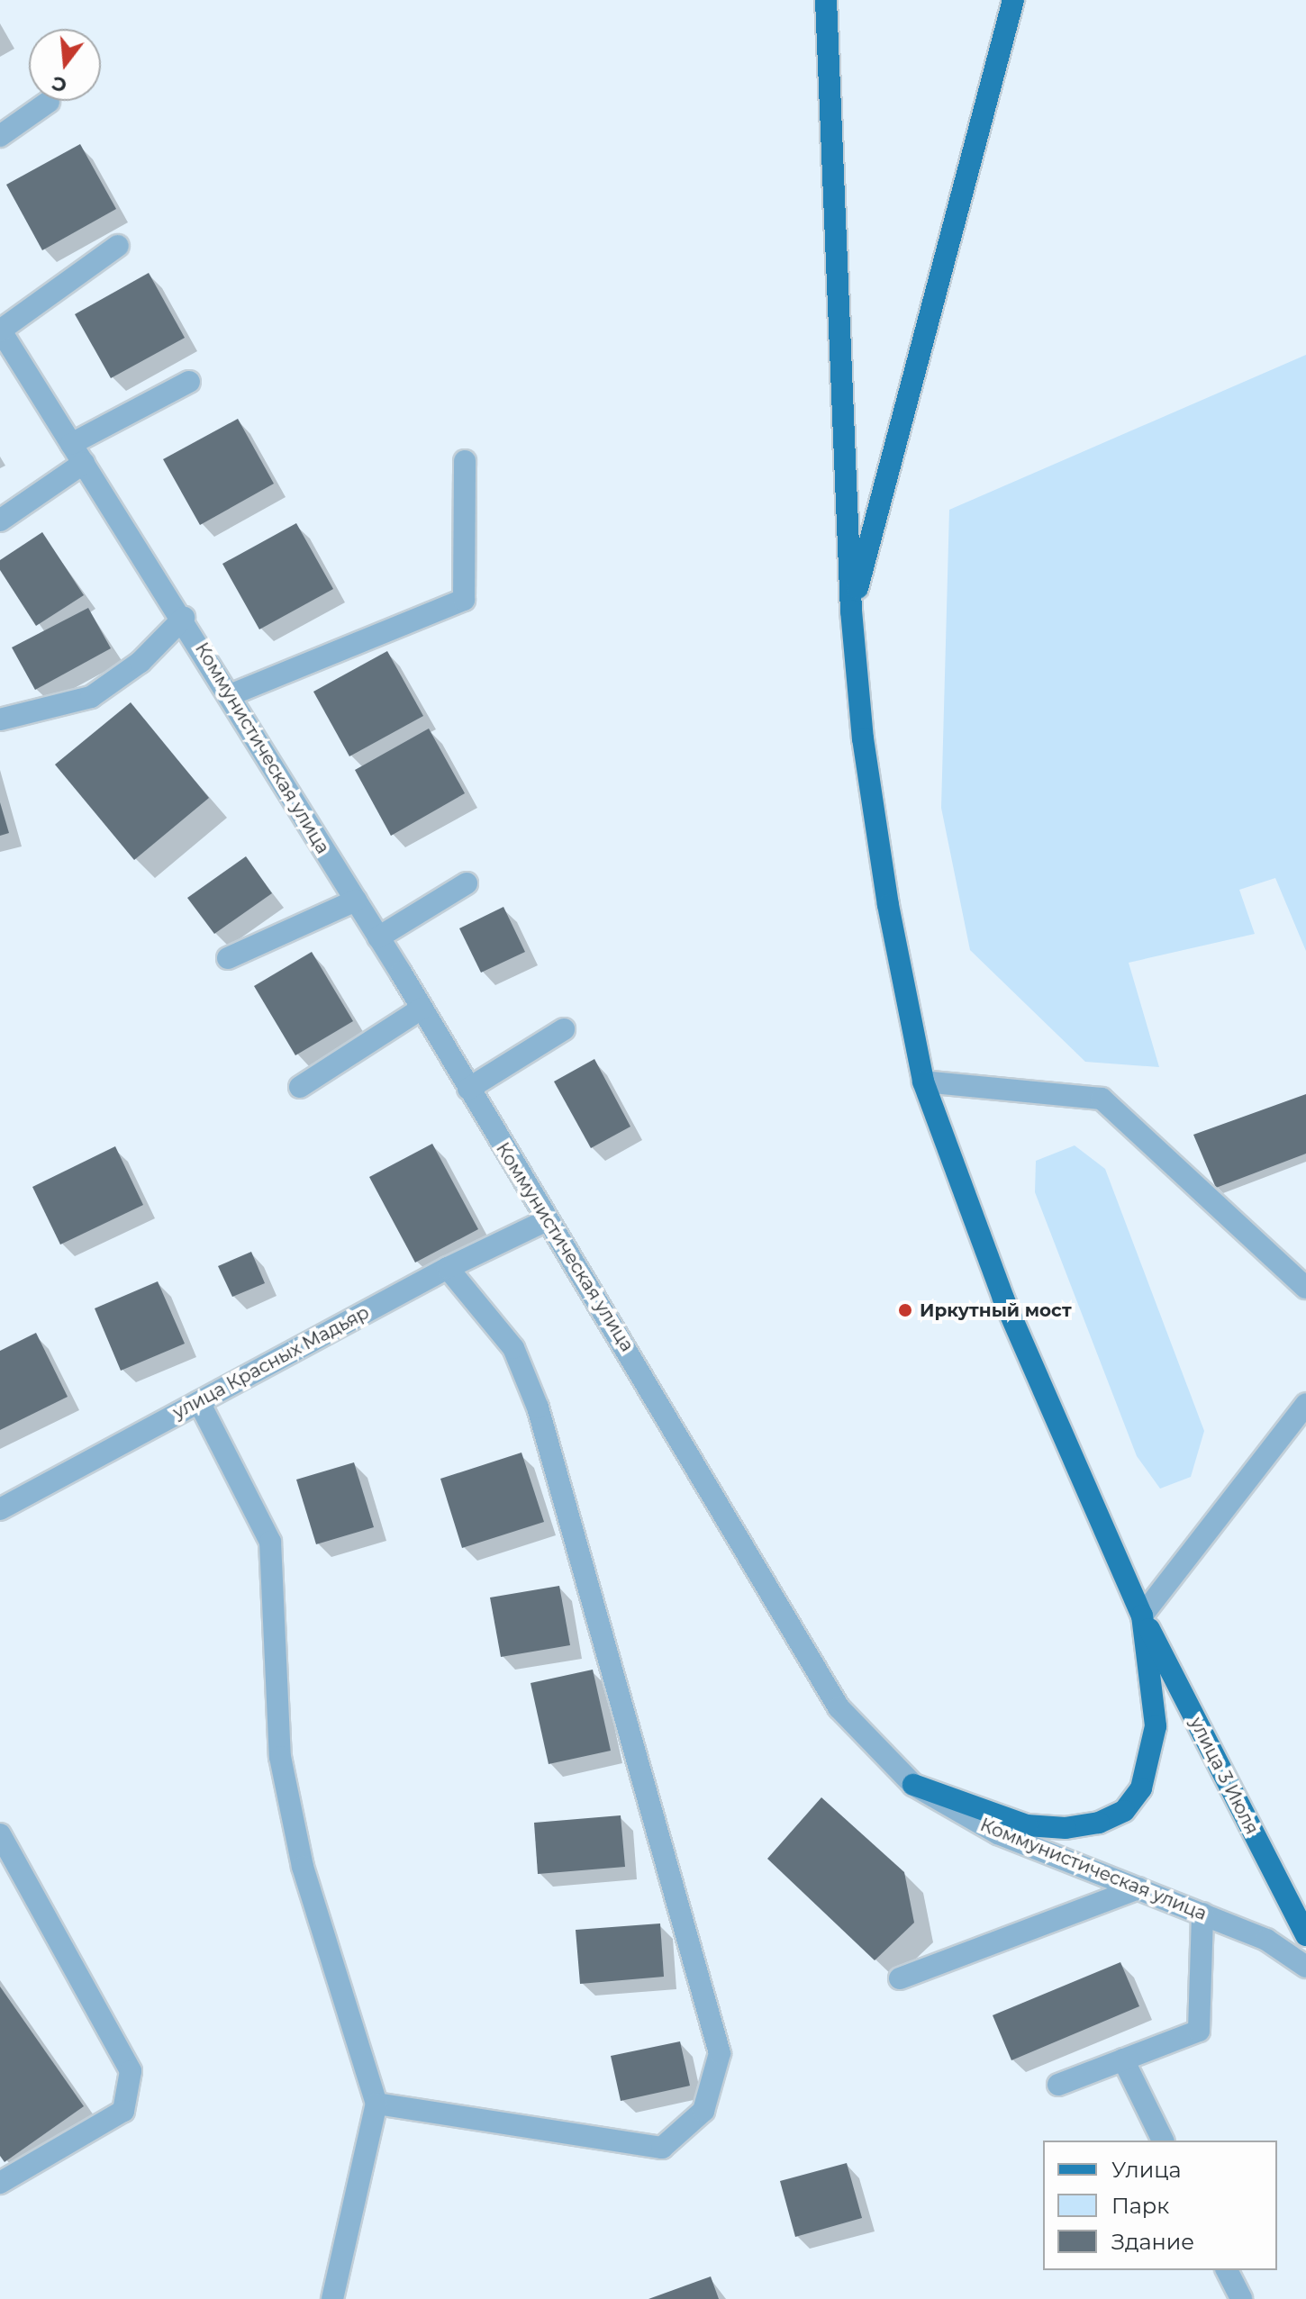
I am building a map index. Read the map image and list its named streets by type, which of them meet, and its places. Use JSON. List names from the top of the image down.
{
  "streets": {
    "main road": ["улица 3 Июля"],
    "street": ["Коммунистическая улица", "улица Красных Мадьяр"]
  },
  "crossings": [
    ["Коммунистическая улица", "улица Красных Мадьяр"]
  ],
  "places": ["Иркутный мост"],
  "legend": ["Улица", "Парк", "Здание"],
  "north": "bottom"
}
